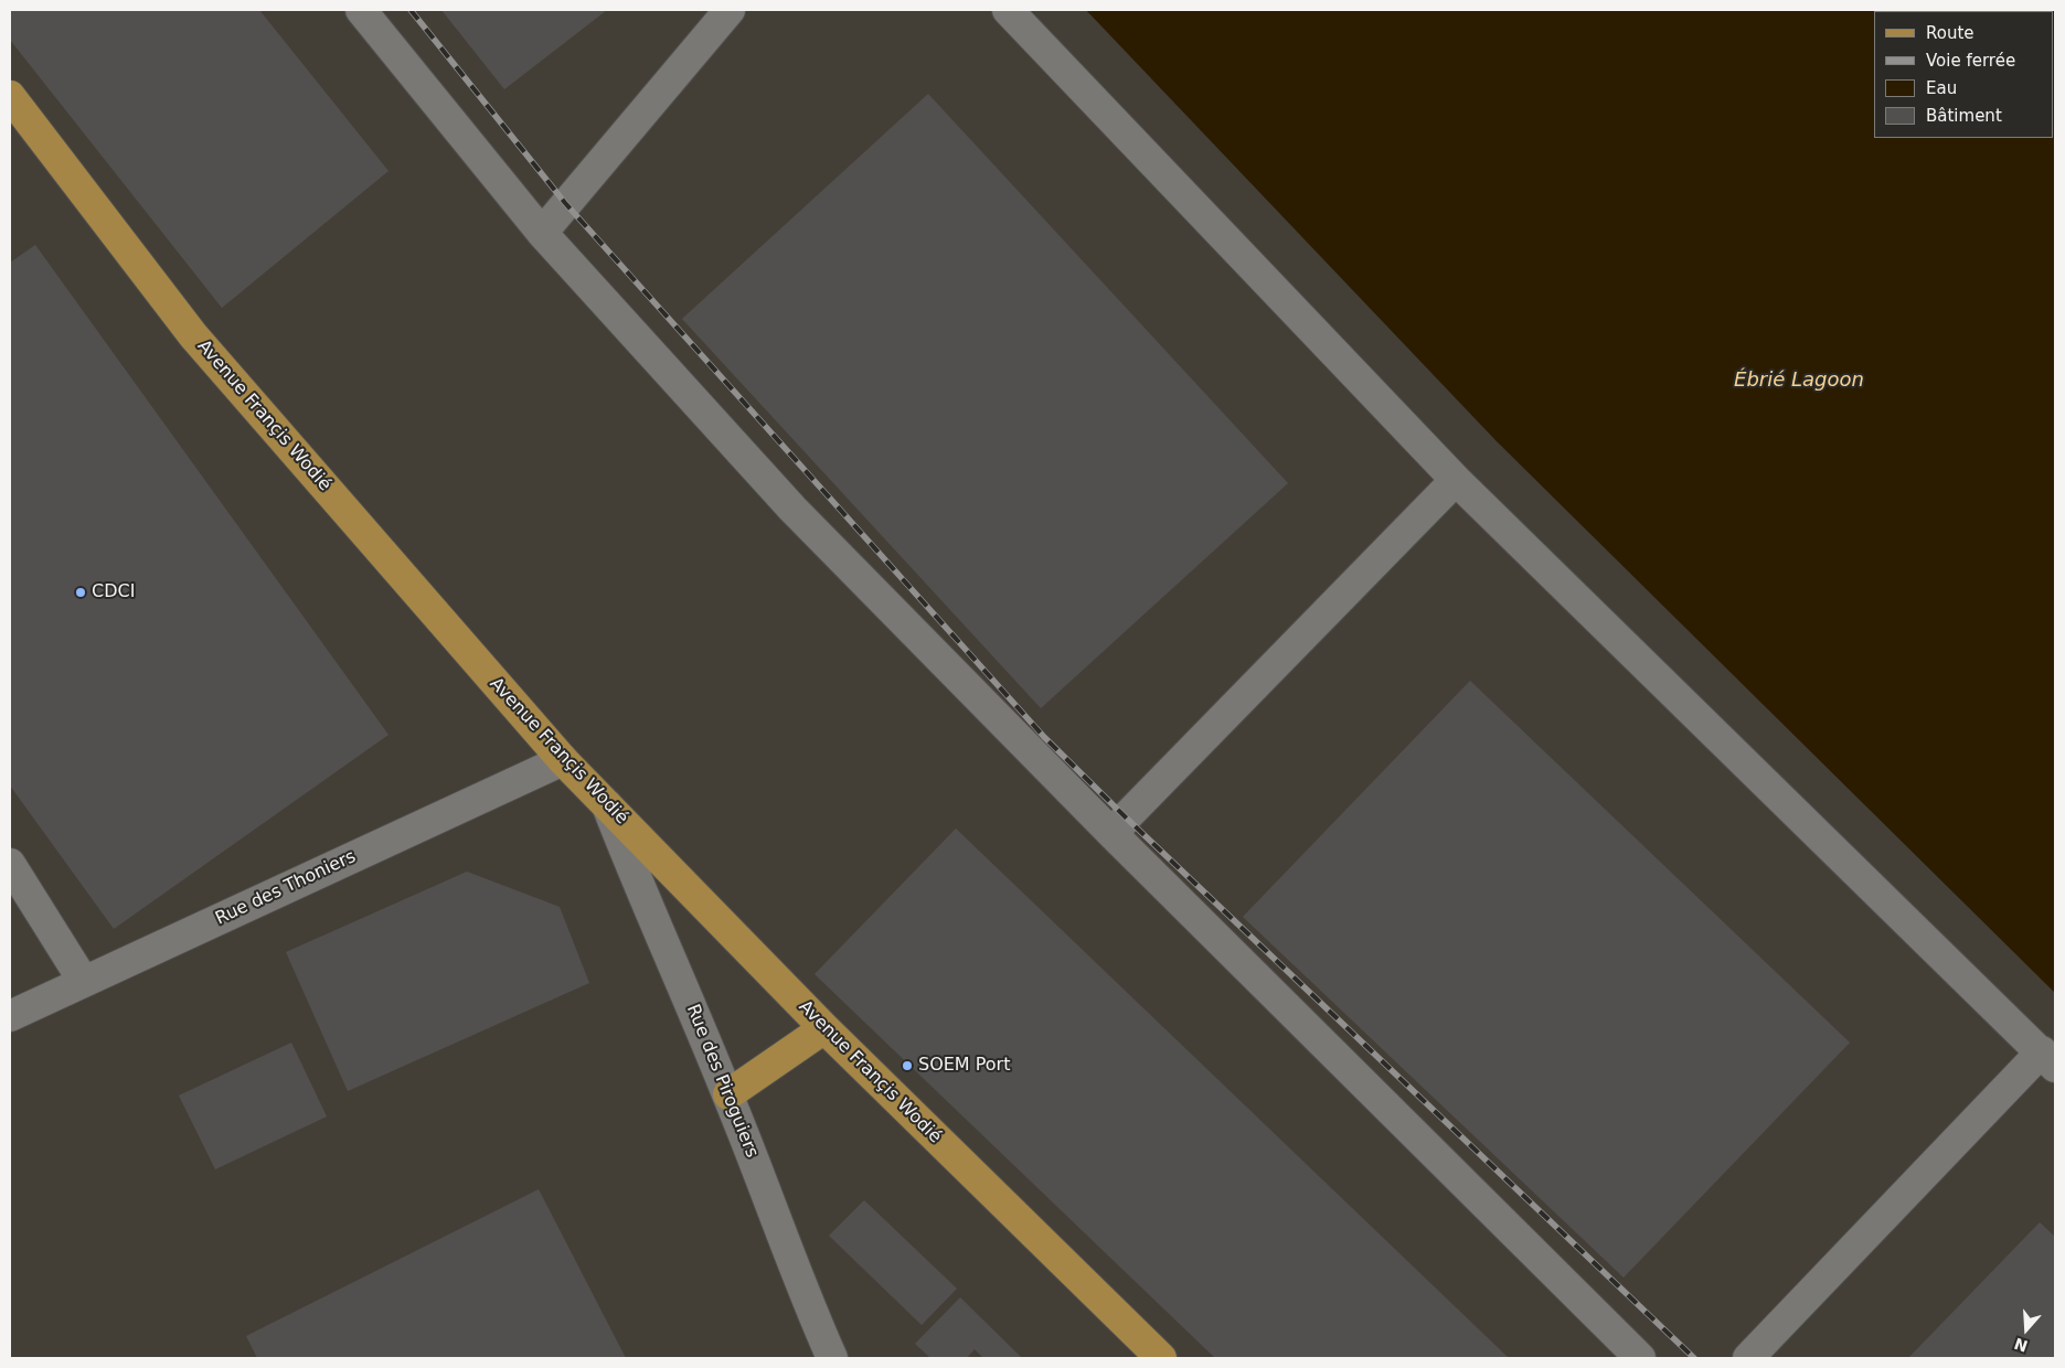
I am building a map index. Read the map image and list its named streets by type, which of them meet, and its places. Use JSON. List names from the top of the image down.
{
  "streets": {
    "main road": ["Avenue Françis Wodié"],
    "street": ["Rue des Thoniers", "Rue des Piroguiers"]
  },
  "crossings": [
    ["Avenue Françis Wodié", "Rue des Thoniers"],
    ["Avenue Françis Wodié", "Rue des Piroguiers"]
  ],
  "water": ["Ébrié Lagoon"],
  "places": ["CDCI", "SOEM Port"],
  "legend": [
    "Route",
    "Voie ferrée",
    "Eau",
    "Bâtiment"
  ],
  "north": "bottom"
}
